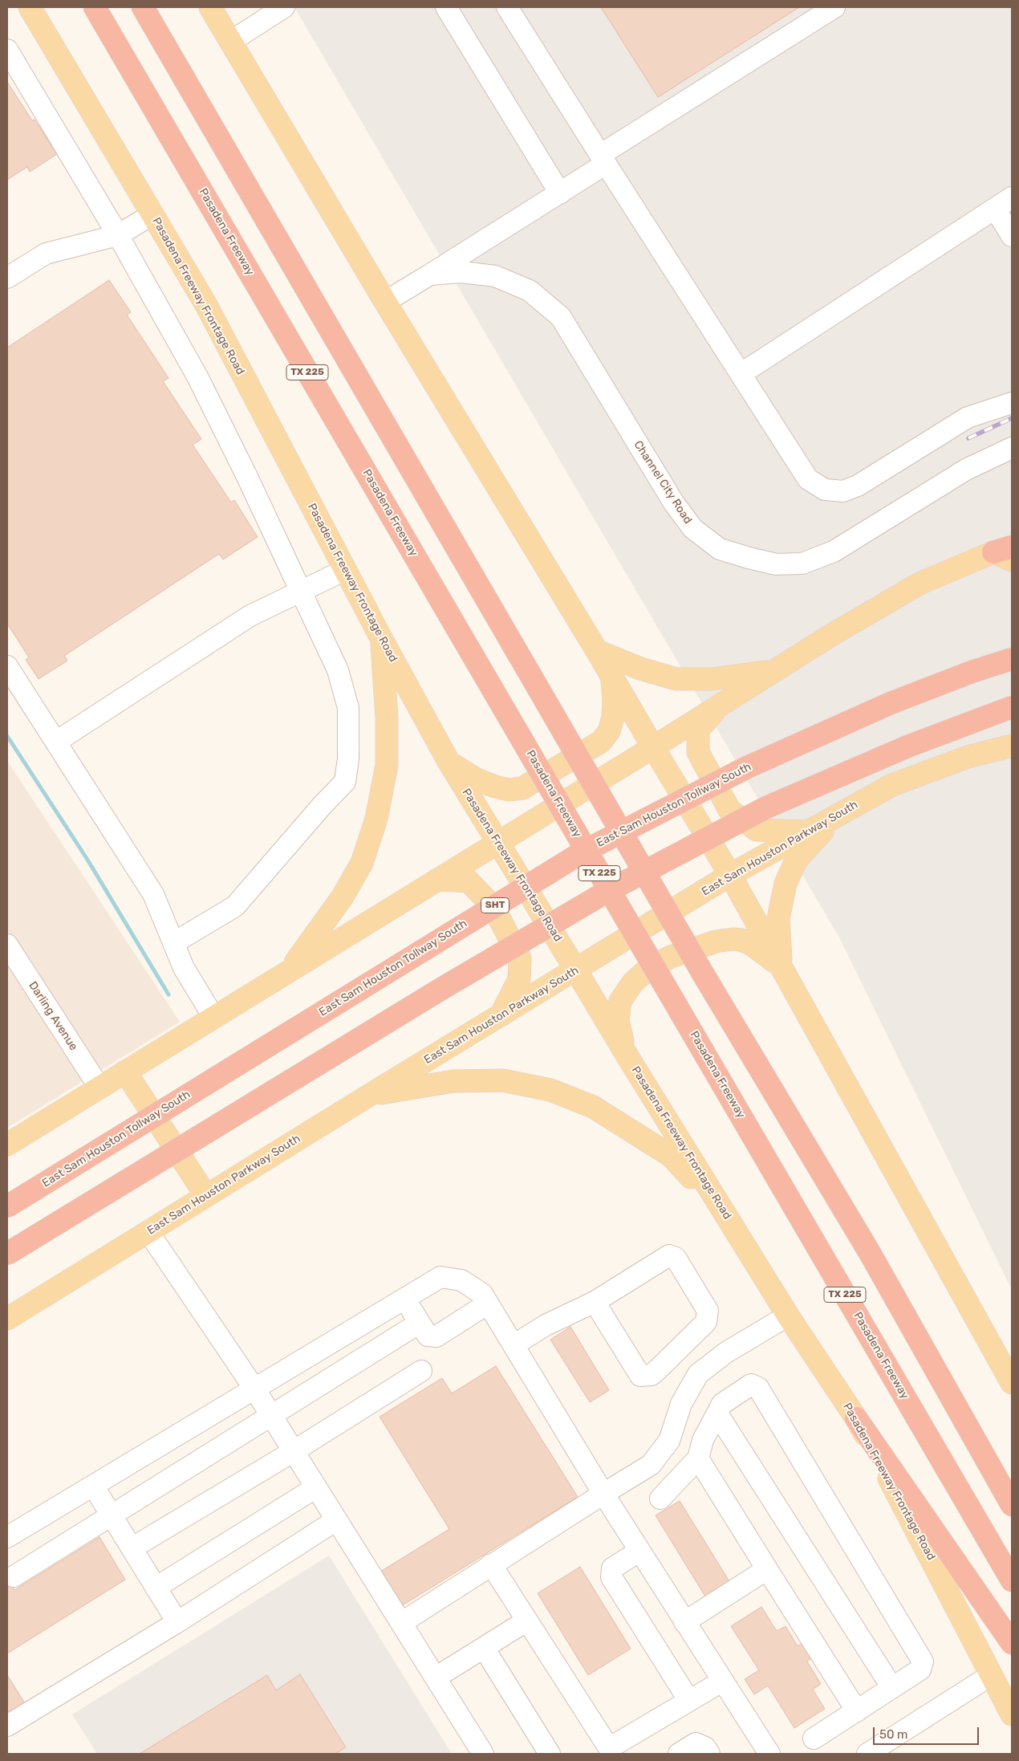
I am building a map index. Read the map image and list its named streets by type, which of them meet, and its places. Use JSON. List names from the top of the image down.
{
  "streets": {
    "highway": [
      "Pasadena Freeway",
      "TX 225",
      "East Sam Houston Tollway South",
      "SHT"
    ],
    "main road": ["Pasadena Freeway Frontage Road", "East Sam Houston Parkway South"],
    "street": ["Channel City Road", "Darling Avenue"]
  },
  "crossings": [
    ["Pasadena Freeway Frontage Road", "East Sam Houston Parkway South"]
  ],
  "scale_bar": "50 m"
}
